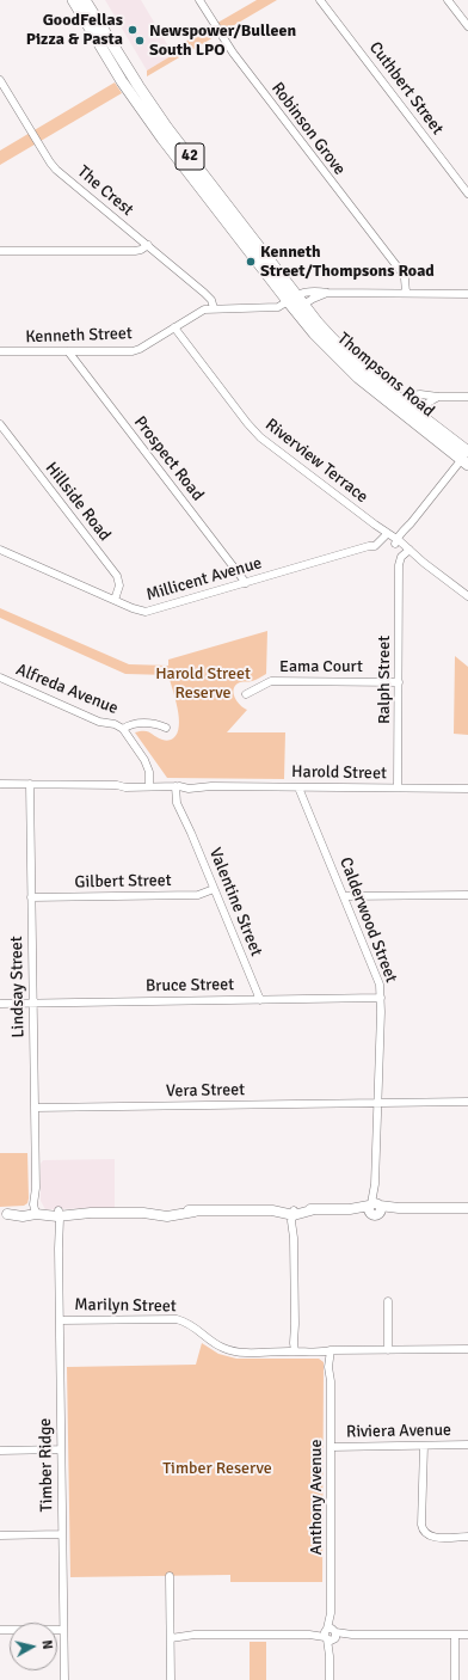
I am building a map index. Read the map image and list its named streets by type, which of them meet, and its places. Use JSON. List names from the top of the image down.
{
  "streets": {
    "main road": ["42", "Thompsons Road"],
    "street": [
      "Cuthbert Street",
      "Robinson Grove",
      "The Crest",
      "Kenneth Street",
      "Prospect Road",
      "Riverview Terrace",
      "Hillside Road",
      "Millicent Avenue",
      "Eama Court",
      "Ralph Street",
      "Alfreda Avenue",
      "Harold Street",
      "Gilbert Street",
      "Valentine Street",
      "Calderwood Street",
      "Bruce Street",
      "Lindsay Street",
      "Vera Street",
      "Marilyn Street",
      "Riviera Avenue",
      "Timber Ridge",
      "Anthony Avenue"
    ]
  },
  "crossings": [
    ["Robinson Grove", "Kenneth Street"],
    ["The Crest", "Kenneth Street"],
    ["Kenneth Street", "Thompsons Road"],
    ["Kenneth Street", "Prospect Road"],
    ["Kenneth Street", "Riverview Terrace"],
    ["Prospect Road", "Millicent Avenue"],
    ["Riverview Terrace", "Millicent Avenue"],
    ["Riverview Terrace", "Ralph Street"],
    ["Hillside Road", "Millicent Avenue"],
    ["Eama Court", "Ralph Street"],
    ["Ralph Street", "Harold Street"],
    ["Alfreda Avenue", "Harold Street"],
    ["Harold Street", "Valentine Street"],
    ["Harold Street", "Calderwood Street"],
    ["Harold Street", "Lindsay Street"],
    ["Gilbert Street", "Valentine Street"],
    ["Gilbert Street", "Lindsay Street"],
    ["Valentine Street", "Bruce Street"],
    ["Calderwood Street", "Bruce Street"],
    ["Calderwood Street", "Vera Street"],
    ["Bruce Street", "Lindsay Street"],
    ["Lindsay Street", "Vera Street"],
    ["Marilyn Street", "Timber Ridge"],
    ["Marilyn Street", "Anthony Avenue"],
    ["Riviera Avenue", "Anthony Avenue"]
  ],
  "parks": ["Harold Street Reserve", "Timber Reserve"],
  "places": ["GoodFellas Pizza & Pasta", "Newspower/Bulleen South LPO", "Kenneth Street/Thompsons Road"],
  "north": "right"
}
